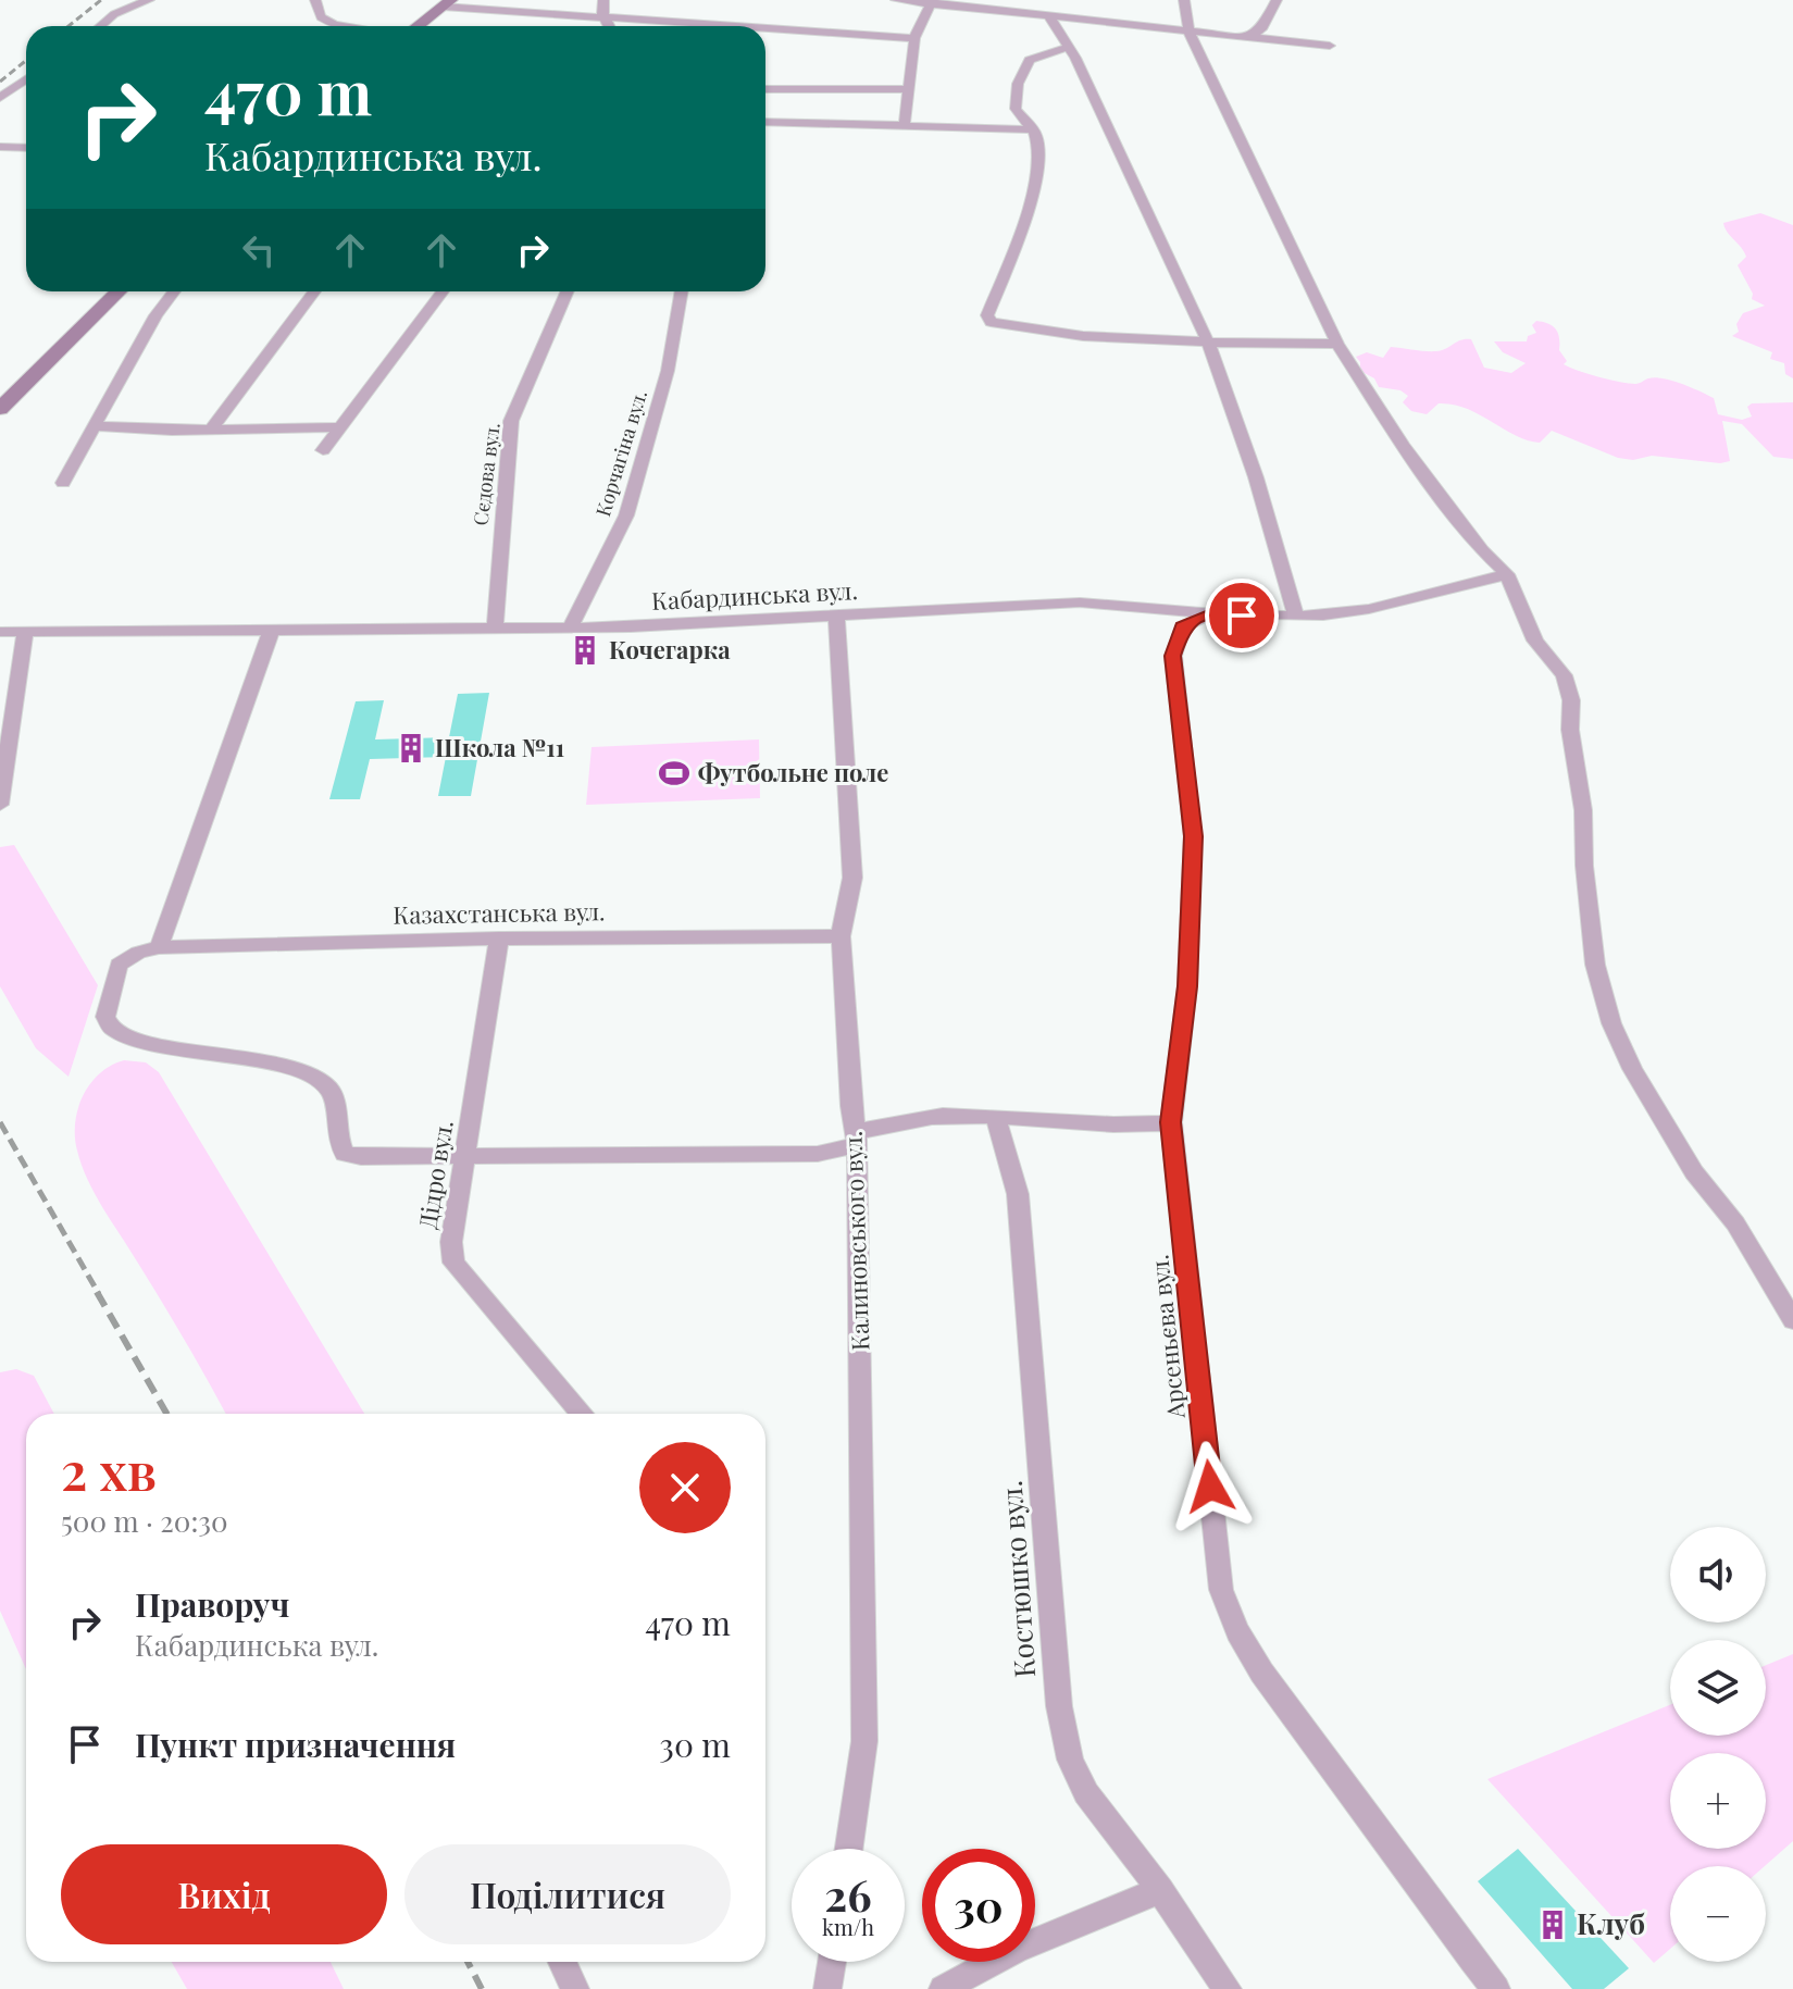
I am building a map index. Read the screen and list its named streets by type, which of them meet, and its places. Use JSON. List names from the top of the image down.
{
  "streets": {
    "street": [
      "Корчагіна вул.",
      "Сєдова вул.",
      "Кабардинська вул.",
      "Казахстанська вул.",
      "Дідро вул.",
      "Калиновського вул.",
      "Арсеньєва вул.",
      "Костюшко вул."
    ]
  },
  "crossings": [
    ["Корчагіна вул.", "Кабардинська вул."],
    ["Сєдова вул.", "Кабардинська вул."],
    ["Кабардинська вул.", "Калиновського вул."],
    ["Кабардинська вул.", "Арсеньєва вул."],
    ["Казахстанська вул.", "Дідро вул."],
    ["Казахстанська вул.", "Калиновського вул."]
  ],
  "places": {
    "building": ["Кочегарка", "Школа №11", "Клуб"],
    "sports": ["Футбольне поле"]
  },
  "page": {
    "turn": ["470 m", "Кабардинська вул."],
    "heading": ["2 хв", "500 m · 20:30"],
    "map_buttons": ["+", "−"],
    "list": [
      {
        "name": "Праворуч",
        "note": "Кабардинська вул.",
        "value": "470 m"
      },
      {
        "name": "Пункт призначення",
        "value": "30 m"
      }
    ],
    "buttons": ["Вихід", "Поділитися"],
    "speed": "26 km/h",
    "limit": "30"
  }
}
